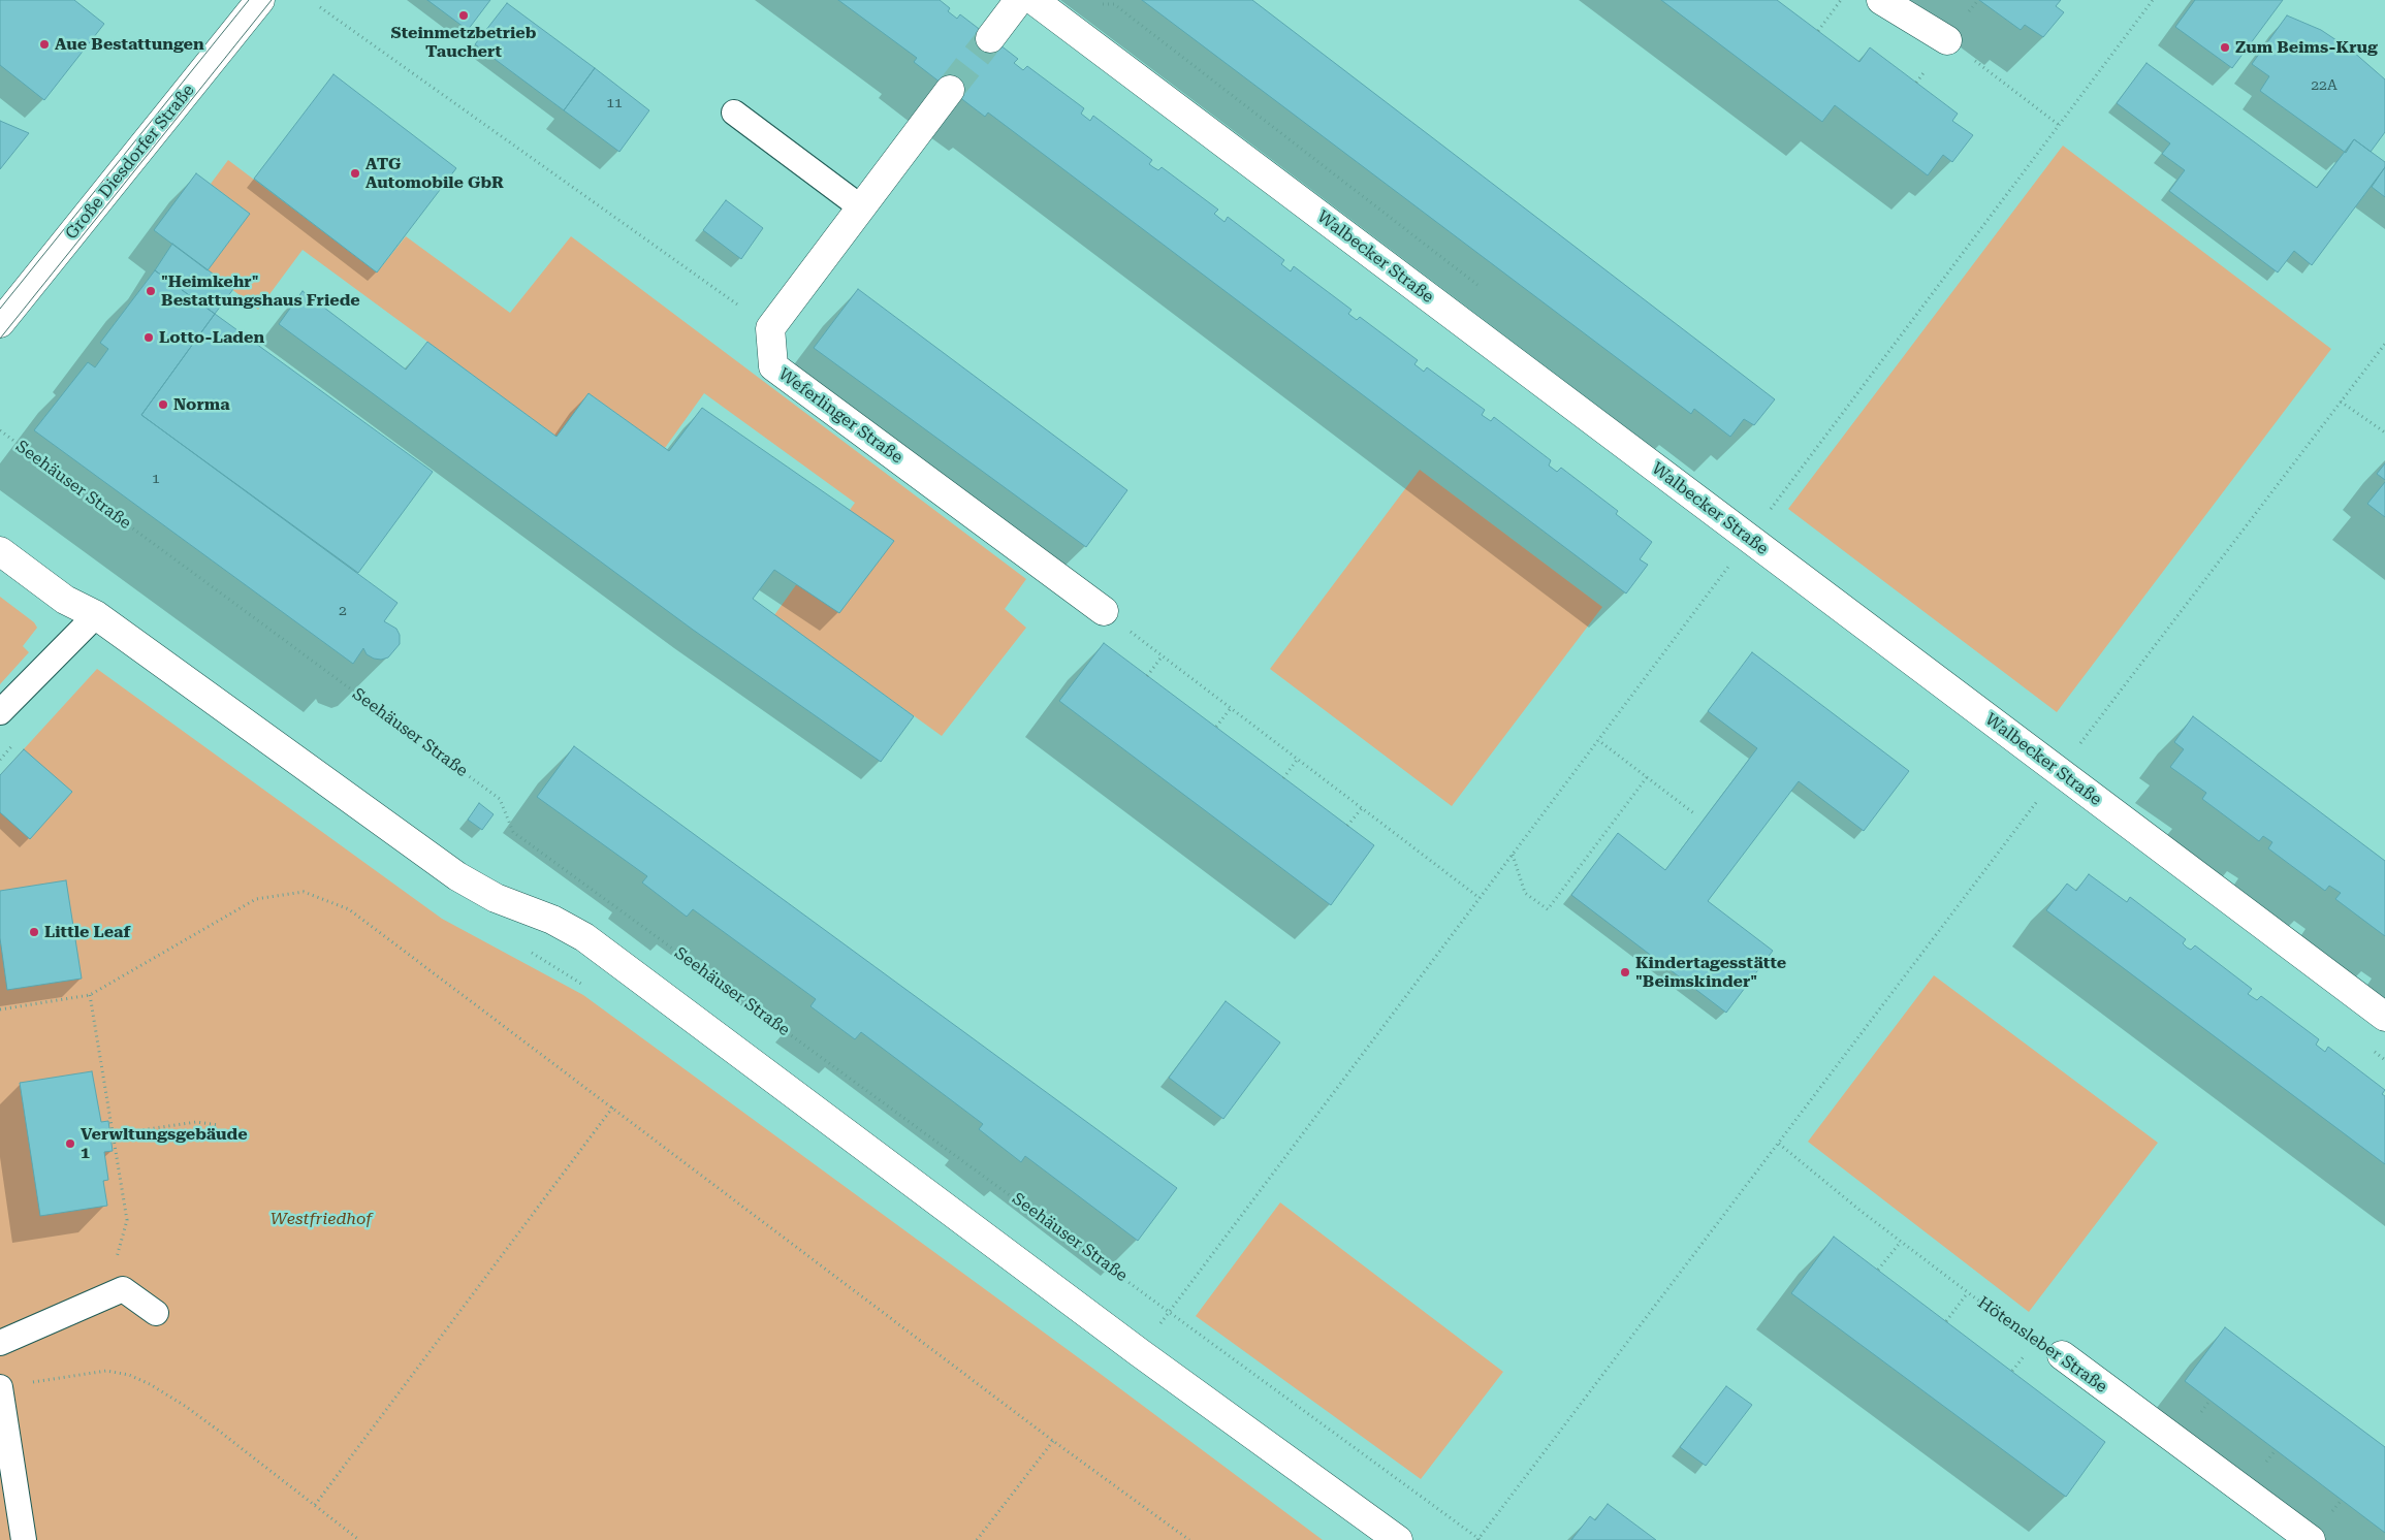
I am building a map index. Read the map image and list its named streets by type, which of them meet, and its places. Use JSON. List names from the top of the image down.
{
  "streets": {
    "street": [
      "Große Diesdorfer Straße",
      "Walbecker Straße",
      "Weferlinger Straße",
      "Hötensleber Straße"
    ],
    "path": ["Seehäuser Straße"]
  },
  "parks": ["Westfriedhof"],
  "places": [
    "Steinmetzbetrieb Tauchert",
    "Aue Bestattungen",
    "Zum Beims-Krug",
    "ATG Automobile GbR",
    "\"Heimkehr\" Bestattungshaus Friede",
    "Lotto-Laden",
    "Norma",
    "Little Leaf",
    "Kindertagesstätte \"Beimskinder\"",
    "Verwltungsgebäude 1"
  ],
  "house_numbers": [
    "22A",
    "11",
    "1",
    "2"
  ]
}
